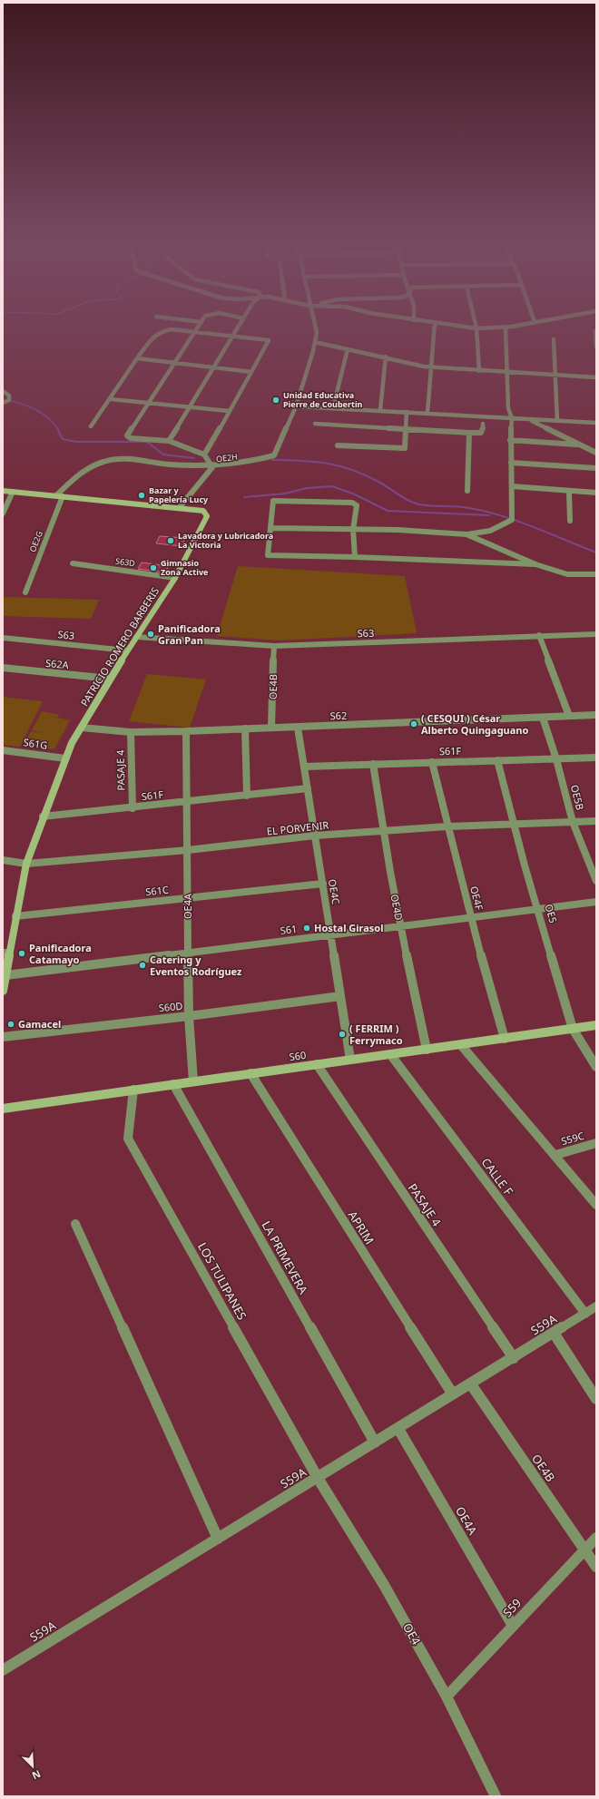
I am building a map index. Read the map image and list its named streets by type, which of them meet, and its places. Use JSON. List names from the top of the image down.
{
  "streets": {
    "street": [
      "OE2H",
      "OE2G",
      "S63D",
      "S63",
      "PATRICIO ROMERO BARBERIS",
      "S62A",
      "OE4B",
      "S62",
      "S61G",
      "S61F",
      "PASAJE 4",
      "OE5B",
      "EL PORVENIR",
      "S61C",
      "OE4C",
      "OE4F",
      "OE4A",
      "OE4D",
      "OE5",
      "S61",
      "S60D",
      "S60",
      "S59C",
      "CALLE F",
      "APRIM",
      "LA PRIMEVERA",
      "LOS TULIPANES",
      "S59A",
      "S59",
      "OE4"
    ]
  },
  "crossings": [
    ["OE2H", "PATRICIO ROMERO BARBERIS"],
    ["OE2G", "PATRICIO ROMERO BARBERIS"],
    ["S63D", "PATRICIO ROMERO BARBERIS"],
    ["S63", "PATRICIO ROMERO BARBERIS"],
    ["S63", "OE4B"],
    ["PATRICIO ROMERO BARBERIS", "S62A"],
    ["PATRICIO ROMERO BARBERIS", "S62"],
    ["PATRICIO ROMERO BARBERIS", "S61G"],
    ["PATRICIO ROMERO BARBERIS", "S61F"],
    ["PATRICIO ROMERO BARBERIS", "EL PORVENIR"],
    ["PATRICIO ROMERO BARBERIS", "S61C"],
    ["PATRICIO ROMERO BARBERIS", "S61"],
    ["OE4B", "S62"],
    ["OE4B", "S59A"],
    ["OE4B", "S59"],
    ["S62", "PASAJE 4"],
    ["S62", "OE5B"],
    ["S62", "OE4C"],
    ["S62", "OE4A"],
    ["S61F", "PASAJE 4"],
    ["S61F", "OE5B"],
    ["S61F", "OE4C"],
    ["S61F", "OE4F"],
    ["S61F", "OE4A"],
    ["S61F", "OE4D"],
    ["S61F", "OE5"],
    ["PASAJE 4", "S60"],
    ["PASAJE 4", "S59A"],
    ["OE5B", "EL PORVENIR"],
    ["EL PORVENIR", "OE4C"],
    ["EL PORVENIR", "OE4F"],
    ["EL PORVENIR", "OE4A"],
    ["EL PORVENIR", "OE4D"],
    ["EL PORVENIR", "OE5"],
    ["S61C", "OE4C"],
    ["S61C", "OE4A"],
    ["OE4C", "S61"],
    ["OE4C", "S60D"],
    ["OE4C", "S60"],
    ["OE4F", "S61"],
    ["OE4F", "S60"],
    ["OE4A", "S61"],
    ["OE4A", "S60D"],
    ["OE4A", "S60"],
    ["OE4A", "S59A"],
    ["OE4A", "S59"],
    ["OE4D", "S61"],
    ["OE4D", "S60"],
    ["OE5", "S61"],
    ["OE5", "S60"],
    ["S60", "CALLE F"],
    ["S60", "APRIM"],
    ["S60", "LA PRIMEVERA"],
    ["S60", "LOS TULIPANES"],
    ["CALLE F", "S59A"],
    ["APRIM", "S59A"],
    ["LA PRIMEVERA", "S59A"],
    ["LOS TULIPANES", "S59A"],
    ["LOS TULIPANES", "OE4"],
    ["S59A", "OE4"],
    ["S59", "OE4"]
  ],
  "places": [
    "Unidad Educativa Pierre de Coubertin",
    "Bazar y Papelería Lucy",
    "Lavadora y Lubricadora La Victoria",
    "Gimnasio Zona Active",
    "Panificadora Gran Pan",
    "( CESQUI ) César Alberto Quingaguano",
    "Hostal Girasol",
    "Panificadora Catamayo",
    "Catering y Eventos Rodríguez",
    "Gamacel",
    "( FERRIM ) Ferrymaco"
  ],
  "north": "bottom right"
}
